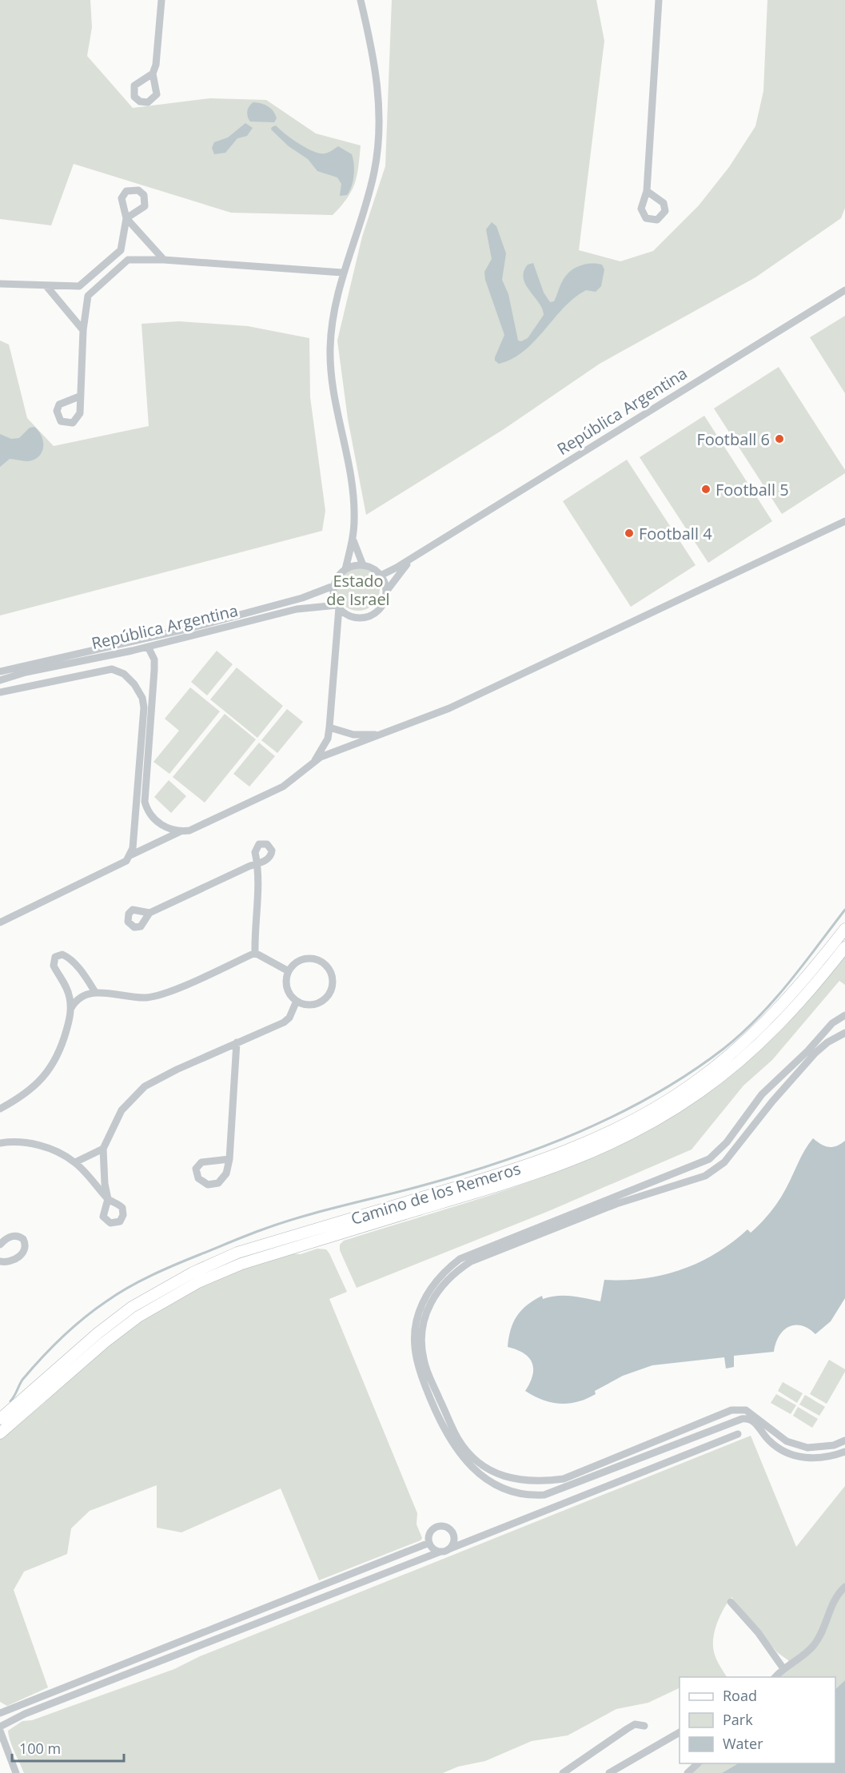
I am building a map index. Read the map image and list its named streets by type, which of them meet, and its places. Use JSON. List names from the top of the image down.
{
  "streets": {
    "main road": ["Camino de los Remeros"],
    "street": ["República Argentina"]
  },
  "parks": ["Estado de Israel"],
  "places": ["Football 6", "Football 5", "Football 4"],
  "legend": ["Road", "Park", "Water"],
  "scale_bar": "100 m"
}
